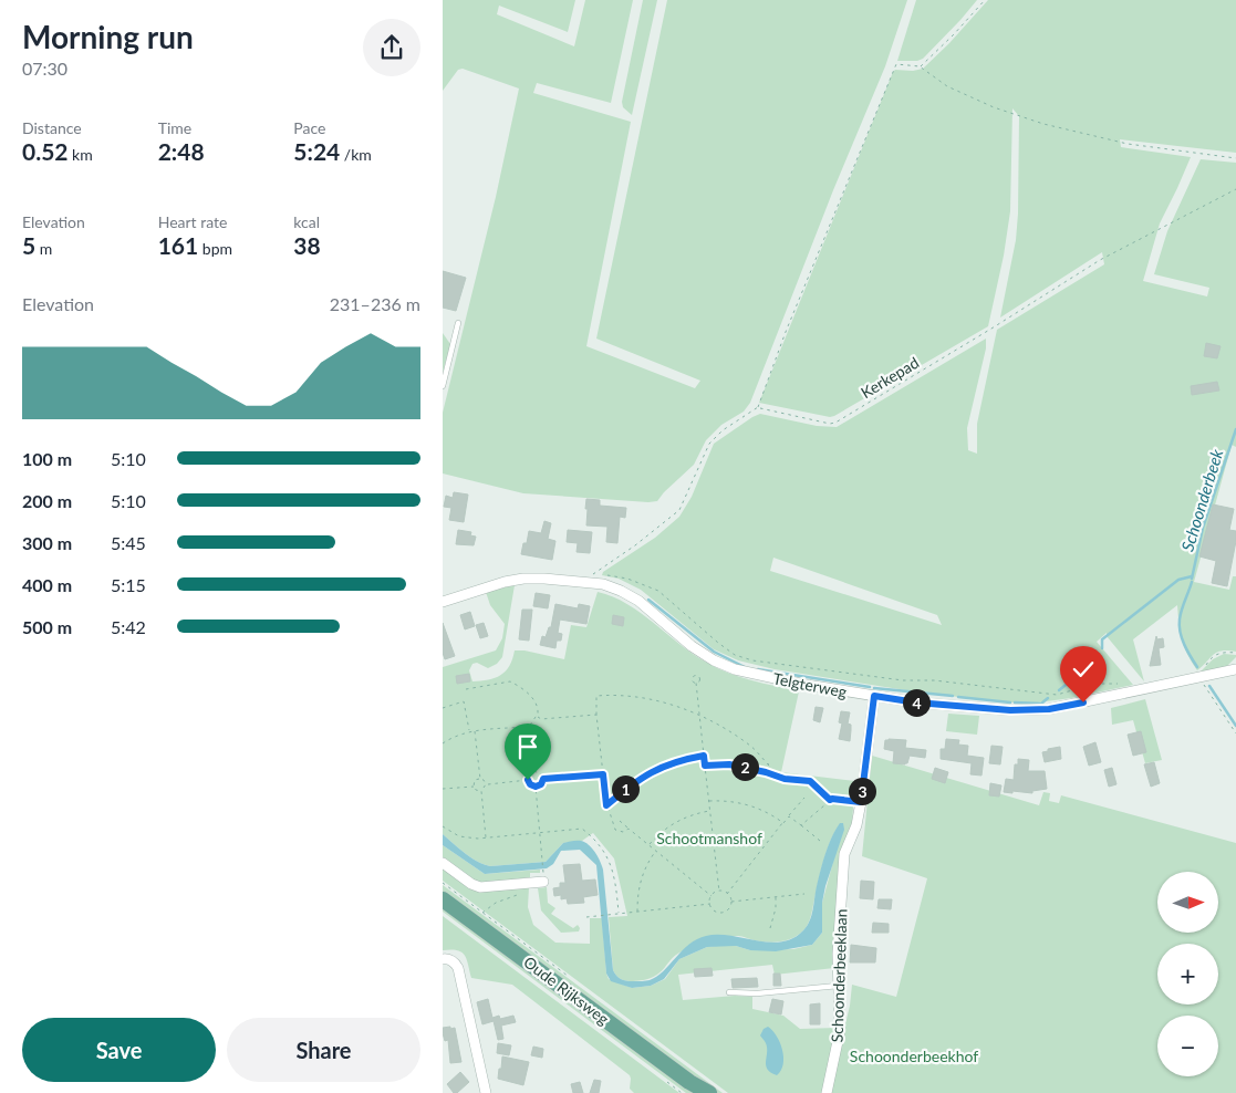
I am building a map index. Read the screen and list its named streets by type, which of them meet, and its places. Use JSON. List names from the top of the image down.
{
  "streets": {
    "main road": ["Oude Rijksweg"],
    "street": ["Telgterweg", "Schoonderbeeklaan"],
    "path": ["Kerkepad"]
  },
  "crossings": [
    ["Telgterweg", "Schoonderbeeklaan"]
  ],
  "water": ["Schoonderbeek"],
  "parks": ["Schootmanshof", "Schoonderbeekhof"],
  "north": "right",
  "page": {
    "heading": ["Morning run", "07:30"],
    "stats": [
      ["Distance", "0.52 km"],
      ["Time", "2:48"],
      ["Pace", "5:24 /km"],
      ["Elevation", "5 m"],
      ["Heart rate", "161 bpm"],
      ["kcal", "38"]
    ],
    "chart": ["Elevation", "231–236 m"],
    "list": [
      {
        "name": "100 m",
        "note": "5:10"
      },
      {
        "name": "200 m",
        "note": "5:10"
      },
      {
        "name": "300 m",
        "note": "5:45"
      },
      {
        "name": "400 m",
        "note": "5:15"
      },
      {
        "name": "500 m",
        "note": "5:42"
      }
    ],
    "pins": [
      "4",
      "2",
      "1",
      "3"
    ],
    "map_buttons": ["+", "−"],
    "buttons": ["Save", "Share"]
  }
}
